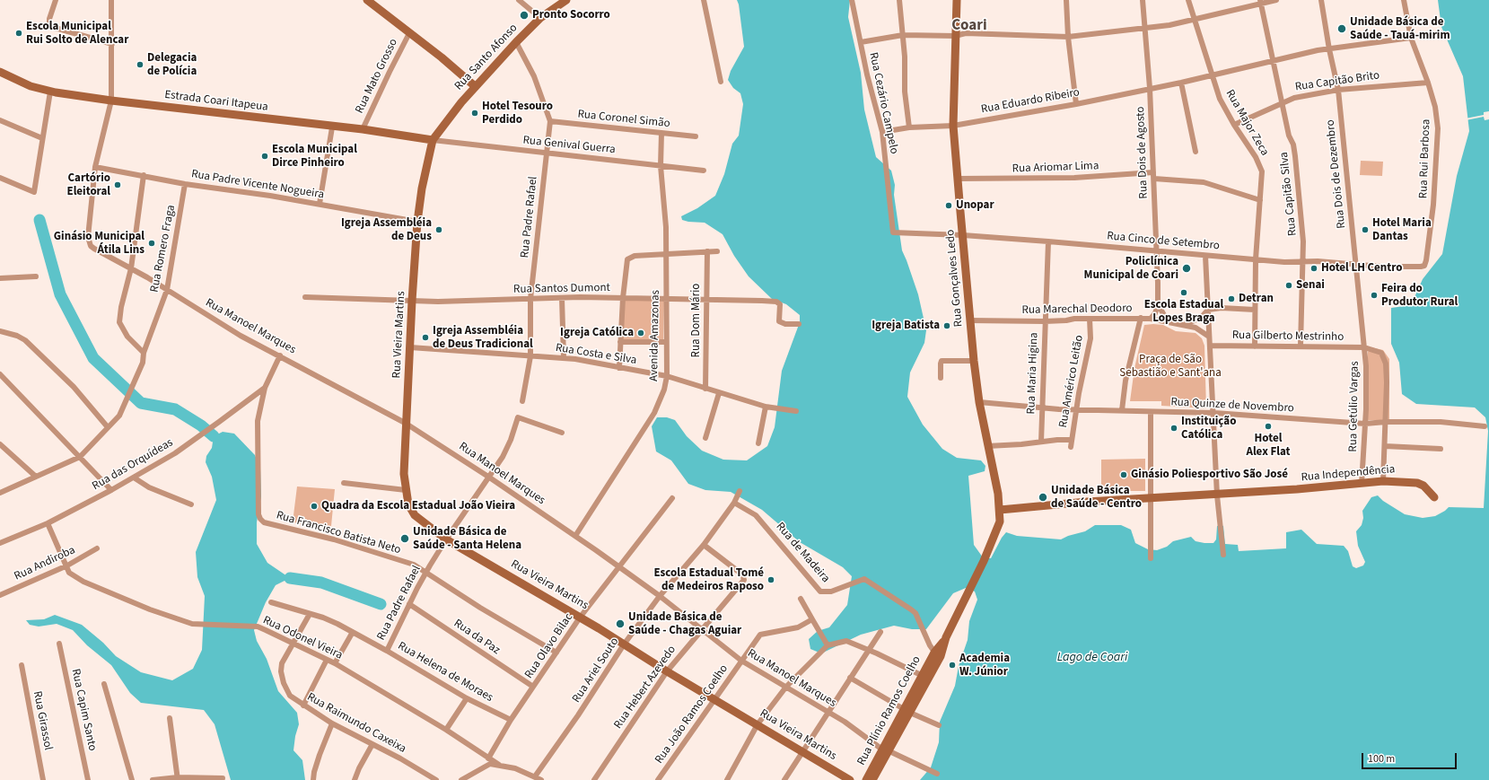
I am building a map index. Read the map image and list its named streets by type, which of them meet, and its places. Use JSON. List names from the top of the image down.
{
  "streets": {
    "main road": [
      "Rua Santo Afonso",
      "Estrada Coari Itapeua",
      "Rua Gonçalves Ledo",
      "Rua Vieira Martins",
      "Rua Independência",
      "Rua Plínio Ramos Coelho"
    ],
    "street": [
      "Rua Mato Grosso",
      "Rua Capitão Brito",
      "Rua Eduardo Ribeiro",
      "Rua Cezário Campelo",
      "Rua Coronel Simão",
      "Rua Major Zeca",
      "Rua Genival Guerra",
      "Rua Dois de Agosto",
      "Rua Rui Barbosa",
      "Rua Ariomar Lima",
      "Rua Dois de Dezembro",
      "Rua Padre Vicente Nogueira",
      "Rua Capitão Silva",
      "Rua Padre Rafael",
      "Rua Cinco de Setembro",
      "Rua Romero Fraga",
      "Rua Santos Dumont",
      "Rua Marechal Deodoro",
      "Rua Dom Mário",
      "Rua Manoel Marques",
      "Avenida Amazonas",
      "Rua Gilberto Mestrinho",
      "Rua Costa e Silva",
      "Rua Maria Higina",
      "Rua Américo Leitão",
      "Rua Quinze de Novembro",
      "Rua Getúlio Vargas",
      "Rua das Orquídeas",
      "Rua Francisco Batista Neto",
      "Rua de Madeira",
      "Rua Andiroba",
      "Rua da Paz",
      "Rua Odonel Vieira",
      "Rua Olavo Bilac",
      "Rua Ariel Souto",
      "Rua Helena de Moraes",
      "Rua Hebert Azevedo",
      "Rua Capim Santo",
      "Rua João Ramos Coelho",
      "Rua Girassol",
      "Rua Raimundo Caxeixa"
    ]
  },
  "crossings": [
    ["Rua Santo Afonso", "Estrada Coari Itapeua"],
    ["Rua Santo Afonso", "Rua Genival Guerra"],
    ["Rua Santo Afonso", "Rua Padre Rafael"],
    ["Rua Santo Afonso", "Rua Vieira Martins"],
    ["Rua Mato Grosso", "Estrada Coari Itapeua"],
    ["Rua Capitão Brito", "Rua Major Zeca"],
    ["Rua Capitão Brito", "Rua Rui Barbosa"],
    ["Rua Capitão Brito", "Rua Dois de Dezembro"],
    ["Rua Capitão Brito", "Rua Capitão Silva"],
    ["Estrada Coari Itapeua", "Rua Genival Guerra"],
    ["Estrada Coari Itapeua", "Rua Vieira Martins"],
    ["Rua Eduardo Ribeiro", "Rua Cezário Campelo"],
    ["Rua Eduardo Ribeiro", "Rua Major Zeca"],
    ["Rua Eduardo Ribeiro", "Rua Dois de Agosto"],
    ["Rua Eduardo Ribeiro", "Rua Rui Barbosa"],
    ["Rua Eduardo Ribeiro", "Rua Dois de Dezembro"],
    ["Rua Eduardo Ribeiro", "Rua Capitão Silva"],
    ["Rua Eduardo Ribeiro", "Rua Gonçalves Ledo"],
    ["Rua Cezário Campelo", "Rua Cinco de Setembro"],
    ["Rua Coronel Simão", "Rua Padre Rafael"],
    ["Rua Coronel Simão", "Avenida Amazonas"],
    ["Rua Major Zeca", "Rua Ariomar Lima"],
    ["Rua Major Zeca", "Rua Cinco de Setembro"],
    ["Rua Major Zeca", "Rua Gilberto Mestrinho"],
    ["Rua Genival Guerra", "Rua Padre Rafael"],
    ["Rua Genival Guerra", "Rua Vieira Martins"],
    ["Rua Genival Guerra", "Avenida Amazonas"],
    ["Rua Dois de Agosto", "Rua Ariomar Lima"],
    ["Rua Dois de Agosto", "Rua Cinco de Setembro"],
    ["Rua Dois de Agosto", "Rua Marechal Deodoro"],
    ["Rua Rui Barbosa", "Rua Cinco de Setembro"],
    ["Rua Ariomar Lima", "Rua Gonçalves Ledo"],
    ["Rua Dois de Dezembro", "Rua Cinco de Setembro"],
    ["Rua Dois de Dezembro", "Rua Gilberto Mestrinho"],
    ["Rua Dois de Dezembro", "Rua Getúlio Vargas"],
    ["Rua Padre Vicente Nogueira", "Rua Romero Fraga"],
    ["Rua Padre Vicente Nogueira", "Rua Manoel Marques"],
    ["Rua Padre Vicente Nogueira", "Rua Vieira Martins"],
    ["Rua Capitão Silva", "Rua Cinco de Setembro"],
    ["Rua Capitão Silva", "Rua Gilberto Mestrinho"],
    ["Rua Padre Rafael", "Rua Santos Dumont"],
    ["Rua Padre Rafael", "Rua Manoel Marques"],
    ["Rua Padre Rafael", "Rua Vieira Martins"],
    ["Rua Padre Rafael", "Rua Costa e Silva"],
    ["Rua Padre Rafael", "Rua Francisco Batista Neto"],
    ["Rua Padre Rafael", "Rua da Paz"],
    ["Rua Padre Rafael", "Rua Helena de Moraes"],
    ["Rua Cinco de Setembro", "Rua Gonçalves Ledo"],
    ["Rua Cinco de Setembro", "Rua Maria Higina"],
    ["Rua Romero Fraga", "Rua Manoel Marques"],
    ["Rua Gonçalves Ledo", "Rua Marechal Deodoro"],
    ["Rua Gonçalves Ledo", "Rua Quinze de Novembro"],
    ["Rua Gonçalves Ledo", "Rua Independência"],
    ["Rua Gonçalves Ledo", "Rua de Madeira"],
    ["Rua Gonçalves Ledo", "Rua Plínio Ramos Coelho"],
    ["Rua Santos Dumont", "Rua Dom Mário"],
    ["Rua Santos Dumont", "Rua Vieira Martins"],
    ["Rua Santos Dumont", "Avenida Amazonas"],
    ["Rua Marechal Deodoro", "Rua Maria Higina"],
    ["Rua Marechal Deodoro", "Rua Américo Leitão"],
    ["Rua Dom Mário", "Rua Costa e Silva"],
    ["Rua Manoel Marques", "Rua Vieira Martins"],
    ["Rua Manoel Marques", "Avenida Amazonas"],
    ["Rua Manoel Marques", "Rua Francisco Batista Neto"],
    ["Rua Manoel Marques", "Rua Olavo Bilac"],
    ["Rua Manoel Marques", "Rua Ariel Souto"],
    ["Rua Manoel Marques", "Rua Hebert Azevedo"],
    ["Rua Manoel Marques", "Rua Plínio Ramos Coelho"],
    ["Rua Manoel Marques", "Rua João Ramos Coelho"],
    ["Rua Vieira Martins", "Rua Costa e Silva"],
    ["Rua Vieira Martins", "Rua Olavo Bilac"],
    ["Rua Vieira Martins", "Rua Ariel Souto"],
    ["Rua Vieira Martins", "Rua Hebert Azevedo"],
    ["Rua Vieira Martins", "Rua João Ramos Coelho"],
    ["Avenida Amazonas", "Rua Costa e Silva"],
    ["Rua Gilberto Mestrinho", "Rua Getúlio Vargas"],
    ["Rua Maria Higina", "Rua Quinze de Novembro"],
    ["Rua Américo Leitão", "Rua Quinze de Novembro"],
    ["Rua Quinze de Novembro", "Rua Getúlio Vargas"],
    ["Rua Getúlio Vargas", "Rua Independência"],
    ["Rua das Orquídeas", "Rua Francisco Batista Neto"],
    ["Rua das Orquídeas", "Rua Odonel Vieira"],
    ["Rua Francisco Batista Neto", "Rua Olavo Bilac"],
    ["Rua de Madeira", "Rua Ariel Souto"],
    ["Rua de Madeira", "Rua Plínio Ramos Coelho"],
    ["Rua Andiroba", "Rua Odonel Vieira"],
    ["Rua da Paz", "Rua Olavo Bilac"],
    ["Rua Odonel Vieira", "Rua Olavo Bilac"],
    ["Rua Odonel Vieira", "Rua Raimundo Caxeixa"],
    ["Rua Olavo Bilac", "Rua Helena de Moraes"],
    ["Rua Ariel Souto", "Rua Hebert Azevedo"],
    ["Rua Helena de Moraes", "Rua Raimundo Caxeixa"]
  ],
  "districts": ["Coari"],
  "water": ["Lago de Coari"],
  "parks": ["Praça de São Sebastião e Sant'ana"],
  "places": [
    "Pronto Socorro",
    "Unidade Básica de Saúde - Tauá-mirim",
    "Escola Municipal Rui Solto de Alencar",
    "Delegacia de Polícia",
    "Hotel Tesouro Perdido",
    "Escola Municipal Dirce Pinheiro",
    "Cartório Eleitoral",
    "Unopar",
    "Igreja Assembléia de Deus",
    "Hotel Maria Dantas",
    "Ginásio Municipal Átila Lins",
    "Policlínica Municipal de Coari",
    "Hotel LH Centro",
    "Senai",
    "Escola Estadual Lopes Braga",
    "Feira do Produtor Rural",
    "Detran",
    "Igreja Batista",
    "Igreja Católica",
    "Igreja Assembléia de Deus Tradicional",
    "Hotel Alex Flat",
    "Instituição Católica",
    "Ginásio Poliesportivo São José",
    "Unidade Básica de Saúde - Centro",
    "Quadra da Escola Estadual João Vieira",
    "Unidade Básica de Saúde - Santa Helena",
    "Escola Estadual Tomé de Medeiros Raposo",
    "Unidade Básica de Saúde - Chagas Aguiar",
    "Academia W. Júnior"
  ],
  "scale_bar": "100 m"
}
